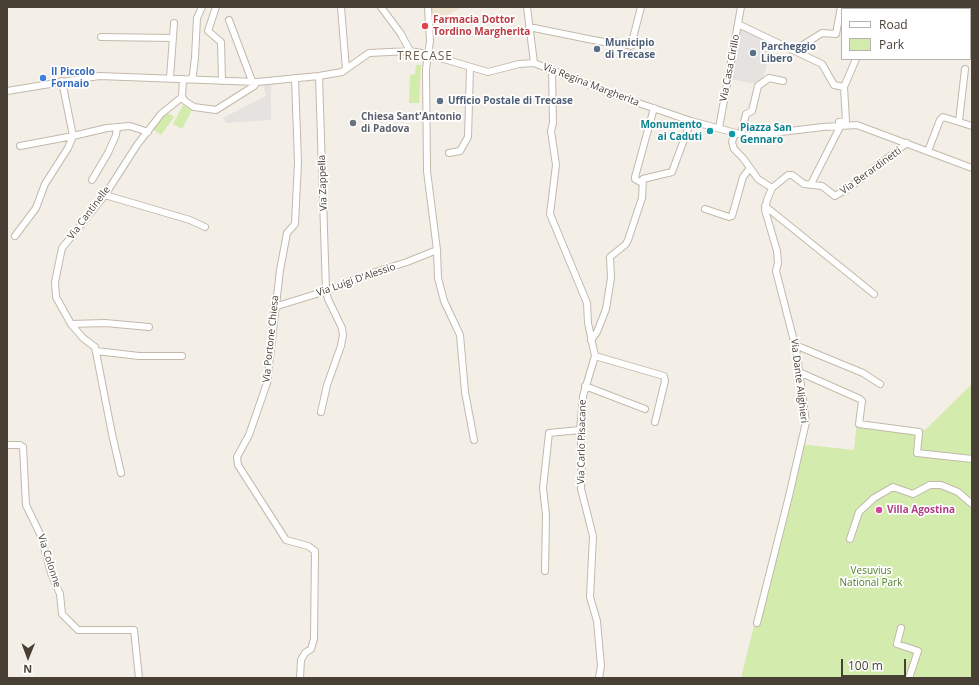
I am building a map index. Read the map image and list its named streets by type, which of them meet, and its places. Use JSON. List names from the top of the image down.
{
  "streets": {
    "street": [
      "Via Casa Cirillo",
      "Via Regina Margherita",
      "Via Berardinetti",
      "Via Zappella",
      "Via Cantinelle",
      "Via Luigi D'Alessio",
      "Via Portone Chiesa",
      "Via Dante Alighieri",
      "Via Carlo Pisacane",
      "Via Colonne"
    ]
  },
  "crossings": [
    ["Via Casa Cirillo", "Via Regina Margherita"],
    ["Via Regina Margherita", "Via Zappella"],
    ["Via Regina Margherita", "Via Portone Chiesa"],
    ["Via Regina Margherita", "Via Carlo Pisacane"],
    ["Via Zappella", "Via Luigi D'Alessio"],
    ["Via Luigi D'Alessio", "Via Portone Chiesa"]
  ],
  "districts": ["TRECASE"],
  "parks": ["Vesuvius National Park"],
  "places": [
    "Farmacia Dottor Tordino Margherita",
    "Municipio di Trecase",
    "Parcheggio Libero",
    "Il Piccolo Fornaio",
    "Ufficio Postale di Trecase",
    "Chiesa Sant'Antonio di Padova",
    "Monumento ai Caduti",
    "Piazza San Gennaro",
    "Villa Agostina"
  ],
  "legend": ["Road", "Park"],
  "scale_bar": "100 m",
  "north": "bottom"
}
